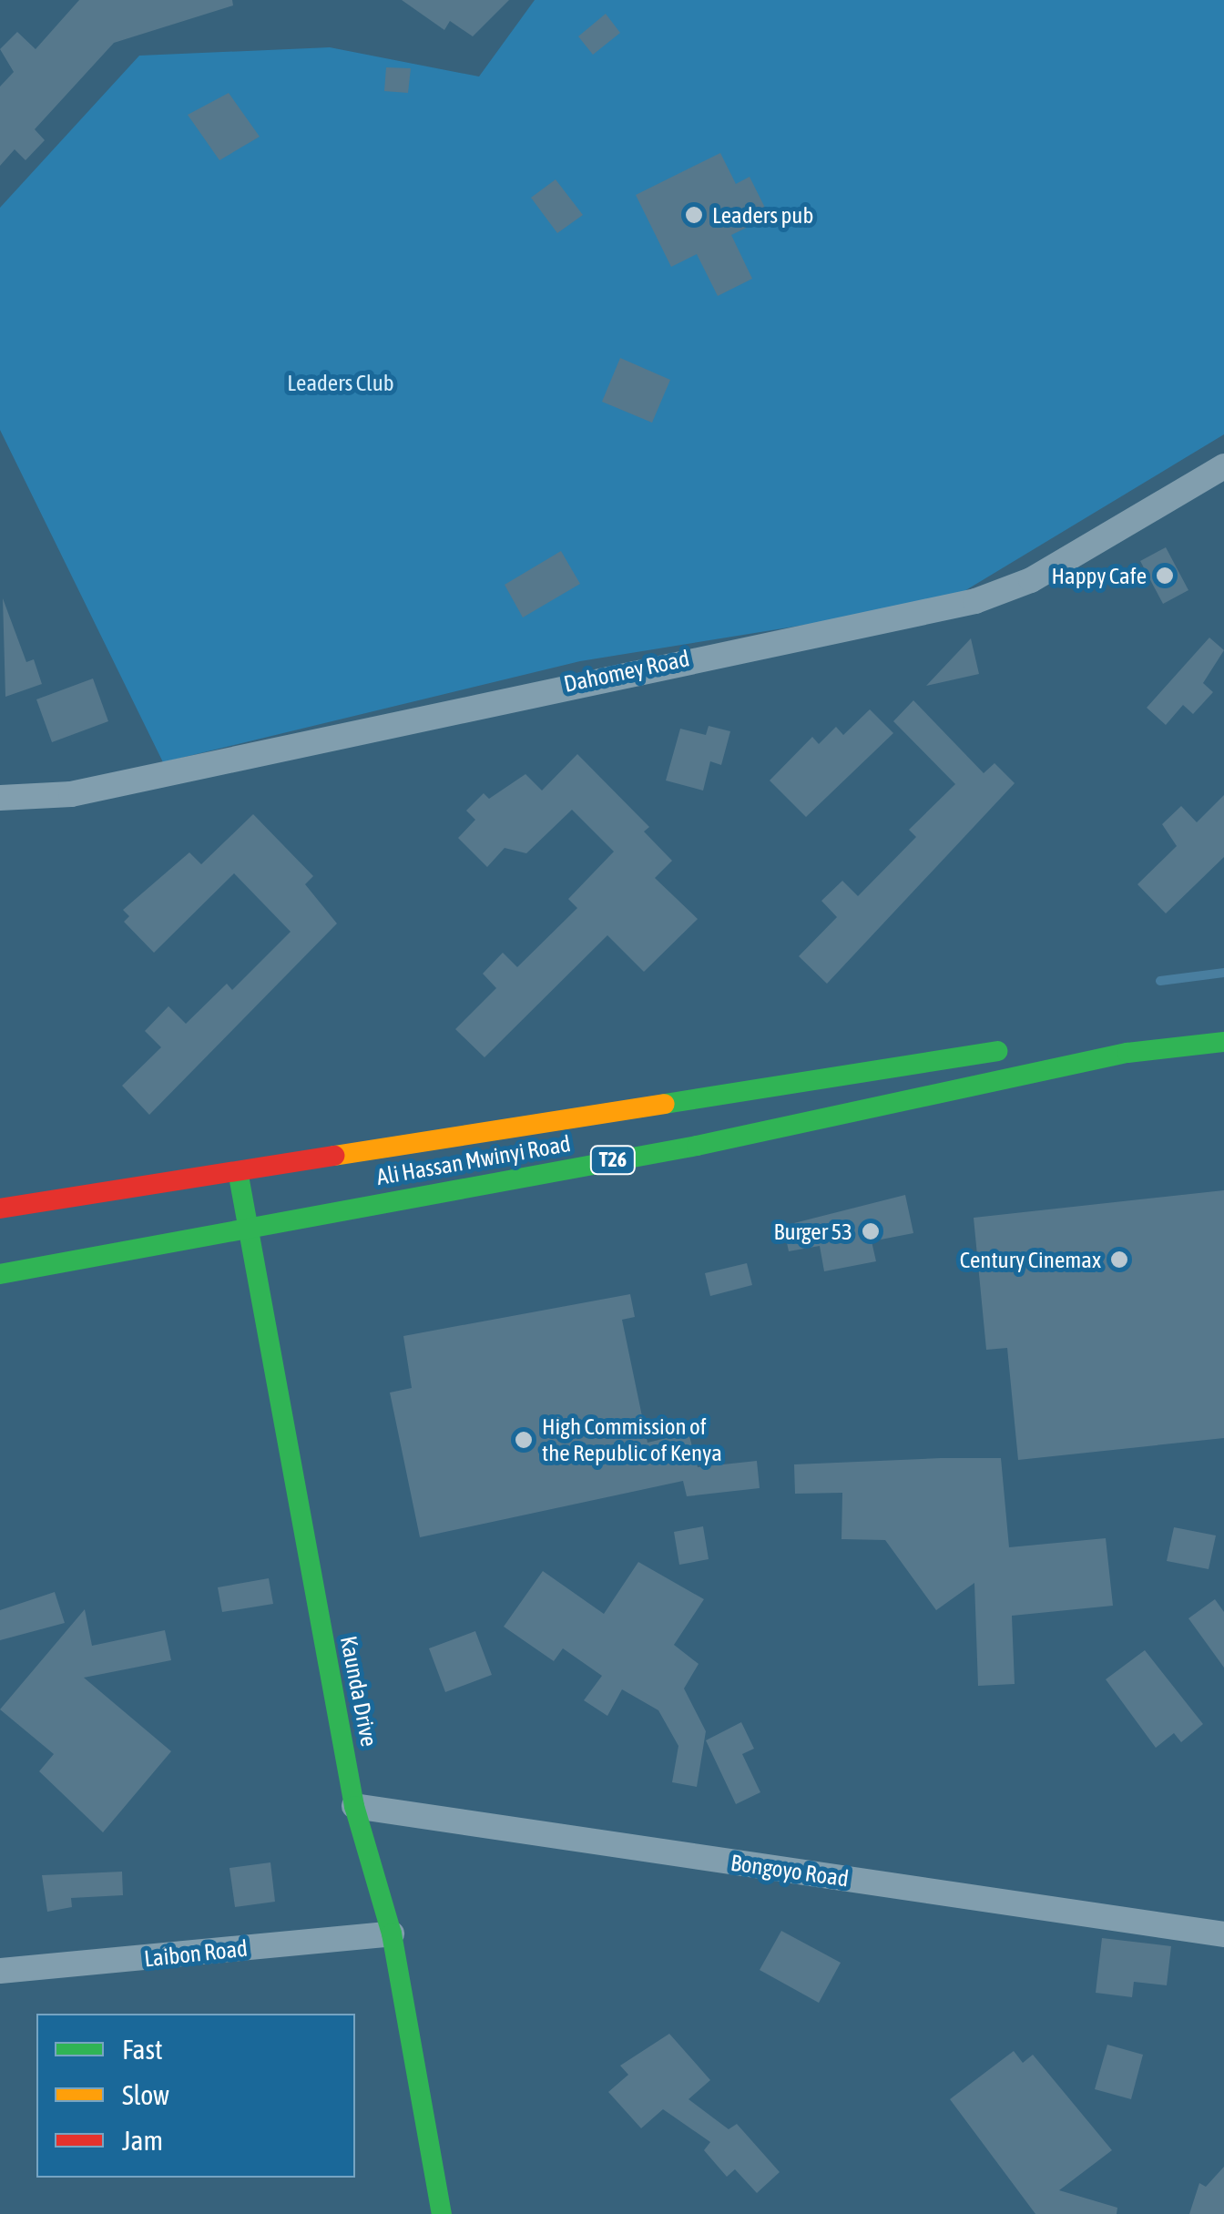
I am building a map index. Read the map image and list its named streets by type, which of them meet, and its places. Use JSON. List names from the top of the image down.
{
  "streets": {
    "main road": ["Ali Hassan Mwinyi Road", "T26", "Kaunda Drive"],
    "street": ["Dahomey Road", "Bongoyo Road", "Laibon Road"]
  },
  "crossings": [
    ["Ali Hassan Mwinyi Road", "Kaunda Drive"],
    ["Kaunda Drive", "Bongoyo Road"],
    ["Kaunda Drive", "Laibon Road"]
  ],
  "parks": ["Leaders Club"],
  "places": [
    "Leaders pub",
    "Happy Cafe",
    "Burger 53",
    "Century Cinemax",
    "High Commission of the Republic of Kenya"
  ],
  "legend": ["Fast", "Slow", "Jam"]
}
